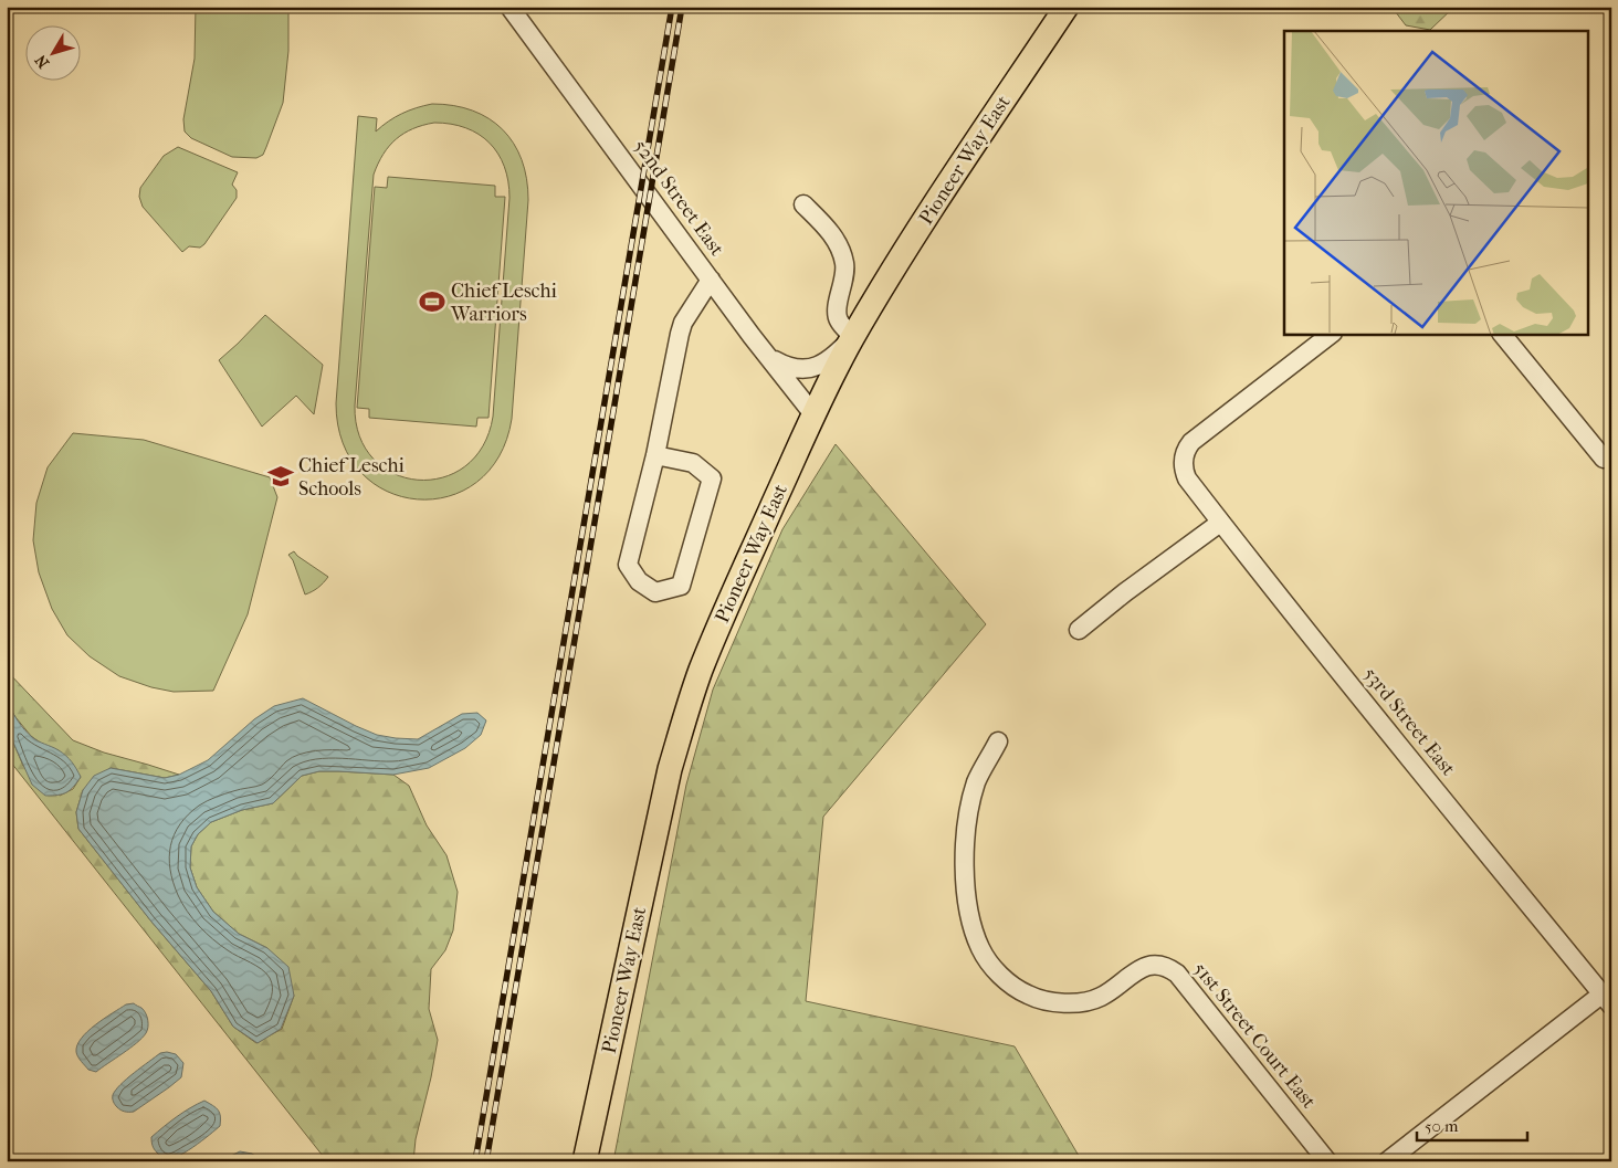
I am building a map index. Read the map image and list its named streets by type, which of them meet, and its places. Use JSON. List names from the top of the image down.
{
  "streets": {
    "main road": ["Pioneer Way East"],
    "street": ["52nd Street East", "53rd Street East", "51st Street Court East"]
  },
  "crossings": [
    ["Pioneer Way East", "52nd Street East"]
  ],
  "places": {
    "sports": ["Chief Leschi Warriors"],
    "school or university": ["Chief Leschi Schools"]
  },
  "scale_bar": "50 m",
  "north": "bottom left"
}
